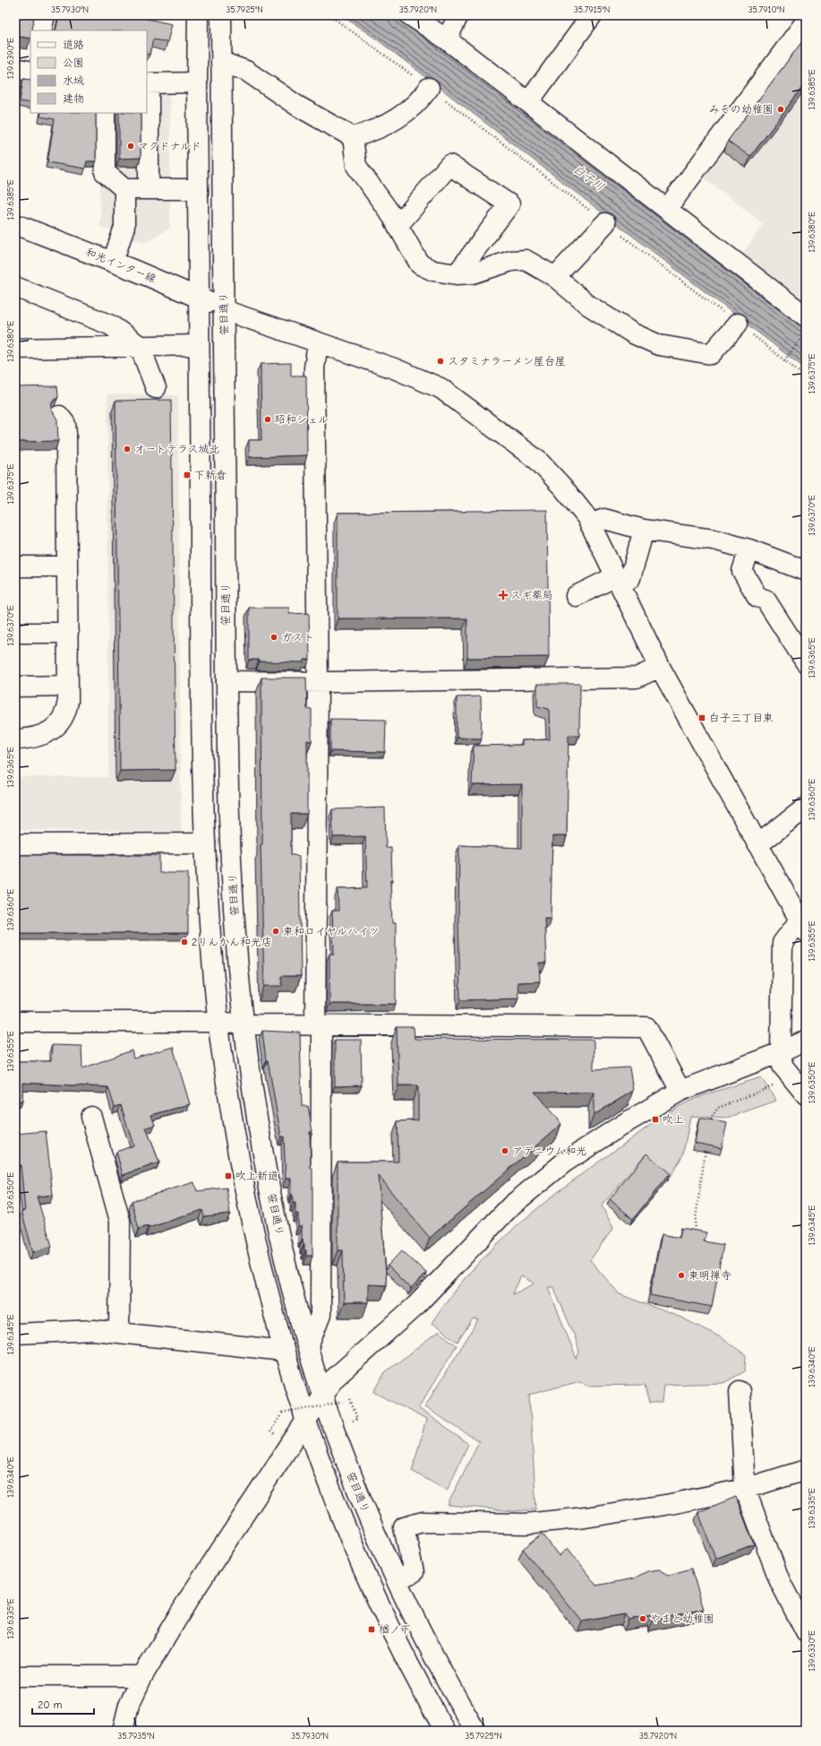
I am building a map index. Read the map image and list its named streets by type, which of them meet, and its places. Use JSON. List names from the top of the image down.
{
  "streets": {
    "street": ["和光インター線", "笹目通り"]
  },
  "crossings": [
    ["和光インター線", "笹目通り"]
  ],
  "water": ["白子川"],
  "places": {
    "other": [
      "みその幼稚園",
      "マクドナルド",
      "スタミナラーメン屋台屋",
      "昭和シェル",
      "オートテラス城北",
      "ガスト",
      "東和ロイヤルハイツ",
      "2りんかん和光店",
      "アデニウム和光",
      "東明禅寺",
      "やまと幼稚園"
    ],
    "transit": [
      "下新倉",
      "白子三丁目東",
      "吹上",
      "吹上新道",
      "楢ノ下"
    ],
    "health": ["スギ薬局"]
  },
  "legend": [
    "道路",
    "公園",
    "水域",
    "建物"
  ],
  "scale_bar": "20 m",
  "coordinates": [
    "35.7930°N",
    "35.7925°N",
    "35.7920°N",
    "35.7915°N",
    "35.7910°N",
    "139.6390°E",
    "139.6385°E",
    "139.6380°E",
    "139.6375°E",
    "139.6370°E",
    "139.6365°E",
    "139.6360°E",
    "139.6355°E",
    "139.6350°E",
    "139.6345°E",
    "139.6340°E",
    "139.6335°E",
    "139.6330°E",
    "35.7935°N"
  ]
}
